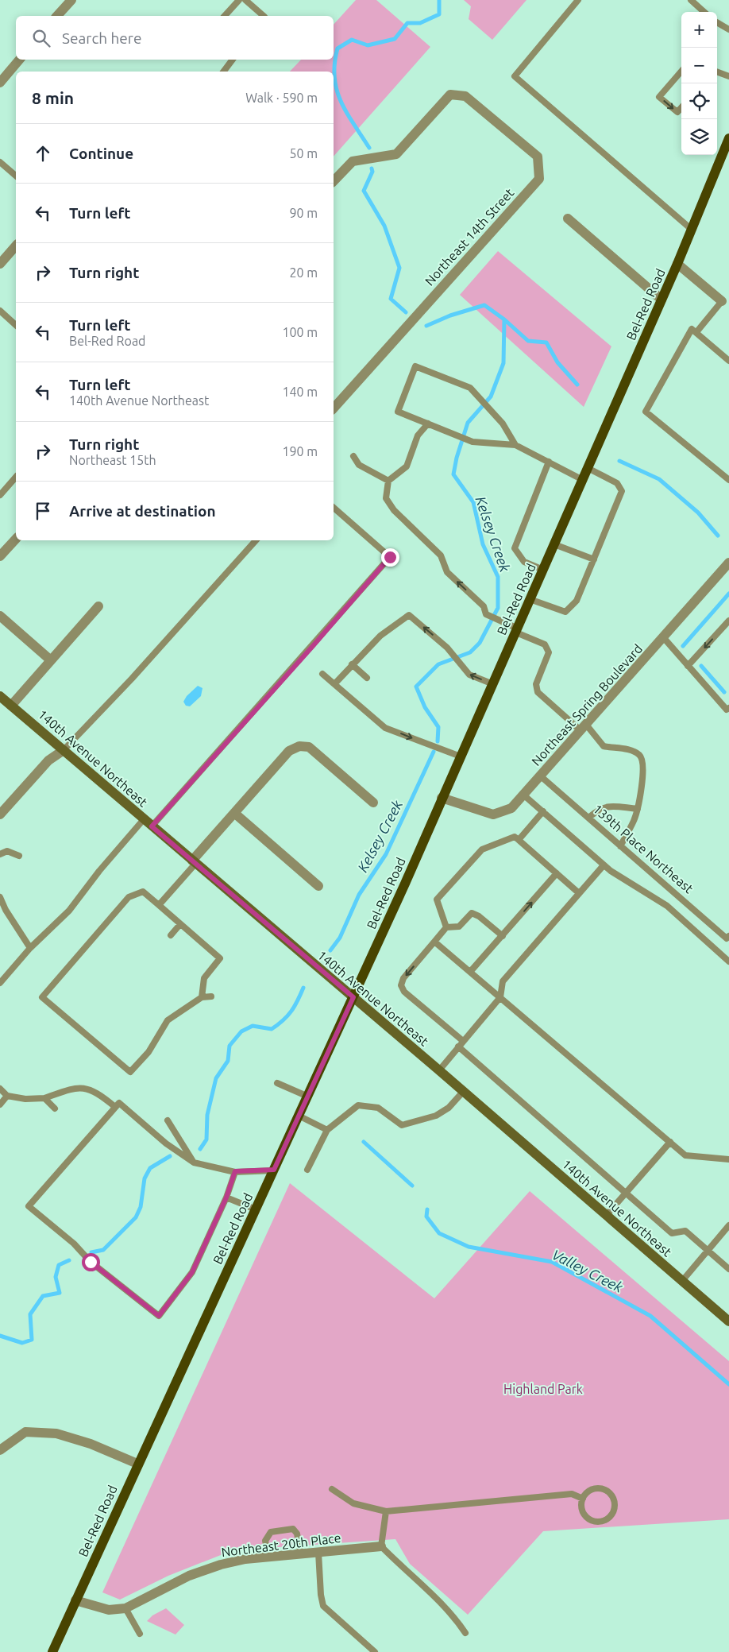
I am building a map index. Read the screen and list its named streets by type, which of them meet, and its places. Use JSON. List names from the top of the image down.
{
  "streets": {
    "main road": ["Bel-Red Road", "140th Avenue Northeast"],
    "street": ["Northeast 14th Street", "Northeast Spring Boulevard", "Northeast 20th Place"],
    "lane": ["139th Place Northeast"]
  },
  "crossings": [
    ["Bel-Red Road", "Northeast Spring Boulevard"],
    ["Bel-Red Road", "140th Avenue Northeast"],
    ["Bel-Red Road", "Northeast 20th Place"],
    ["Northeast Spring Boulevard", "139th Place Northeast"]
  ],
  "water": ["Kelsey Creek", "Valley Creek"],
  "parks": ["Highland Park"],
  "page": {
    "map_buttons": ["+", "−"],
    "search": "Search here",
    "heading": ["8 min", "Walk · 590 m"],
    "list": [
      ["Continue", "50 m"],
      ["Turn left", "90 m"],
      ["Turn right", "20 m"],
      ["Turn left", "Bel-Red Road", "100 m"],
      ["Turn left", "140th Avenue Northeast", "140 m"],
      ["Turn right", "Northeast 15th", "190 m"],
      "Arrive at destination"
    ]
  }
}
